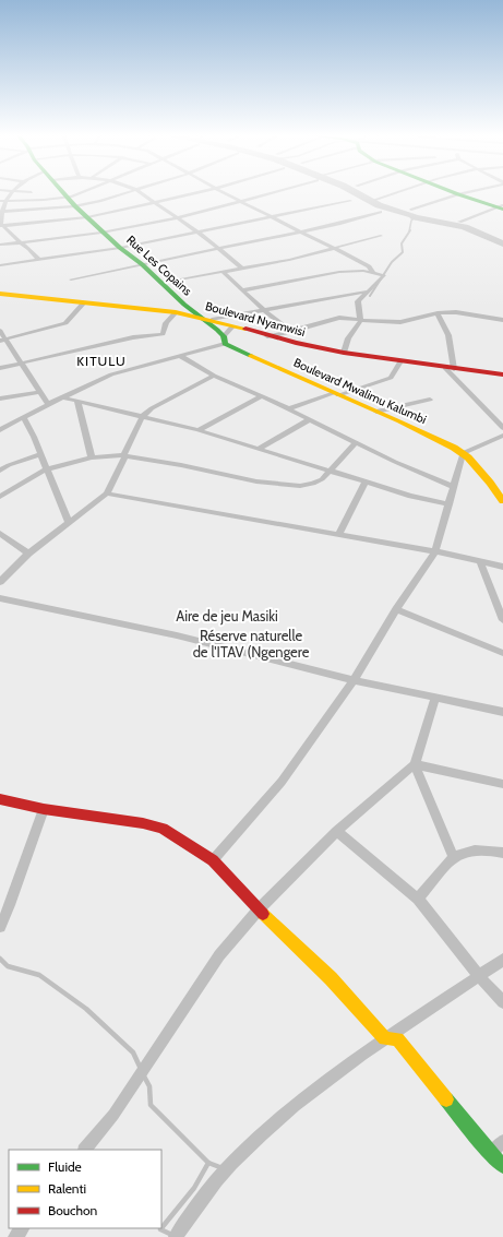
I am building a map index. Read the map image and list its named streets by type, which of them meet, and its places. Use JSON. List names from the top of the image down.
{
  "streets": {
    "street": ["Rue Les Copains", "Boulevard Nyamwisi", "Boulevard Mwalimu Kalumbi"]
  },
  "crossings": [
    ["Rue Les Copains", "Boulevard Nyamwisi"],
    ["Rue Les Copains", "Boulevard Mwalimu Kalumbi"],
    ["Boulevard Nyamwisi", "Boulevard Mwalimu Kalumbi"]
  ],
  "districts": ["KITULU"],
  "parks": ["Aire de jeu Masiki", "Réserve naturelle de l'ITAV (Ngengere"],
  "legend": ["Fluide", "Ralenti", "Bouchon"]
}
